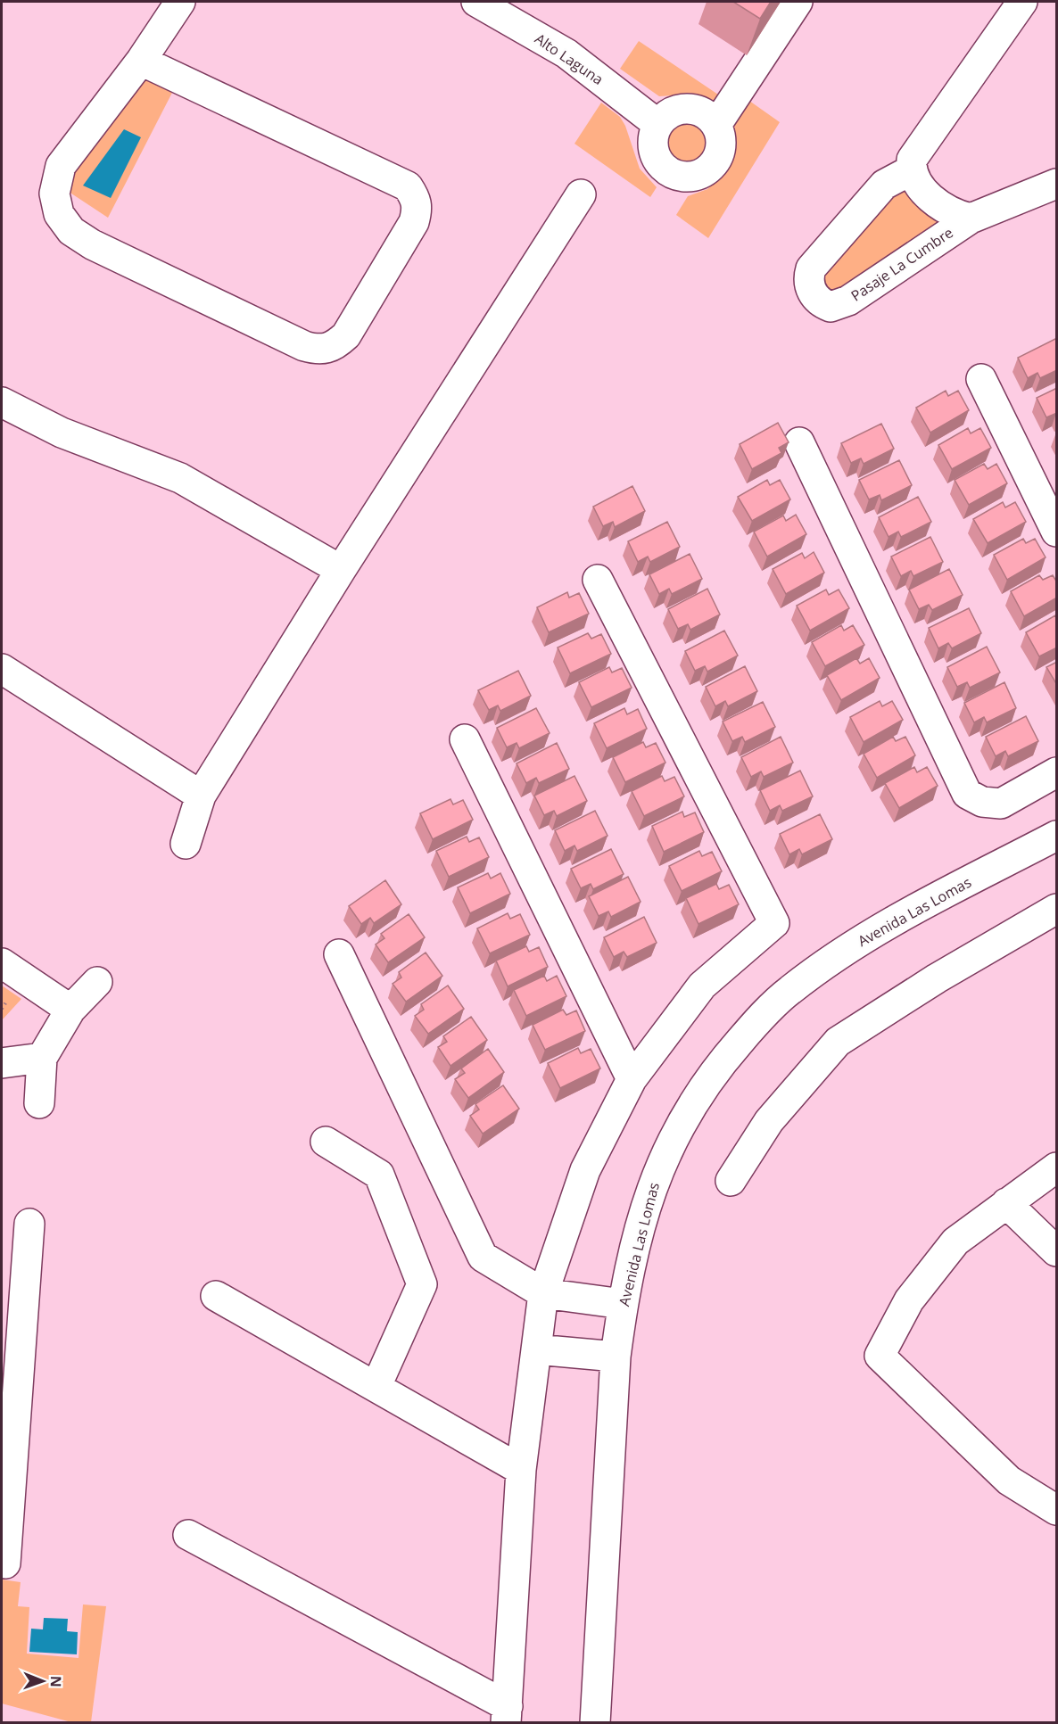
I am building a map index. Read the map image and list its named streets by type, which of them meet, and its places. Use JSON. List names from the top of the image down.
{
  "streets": {
    "street": ["Alto Laguna", "Pasaje La Cumbre", "Avenida Las Lomas"]
  },
  "north": "right"
}
